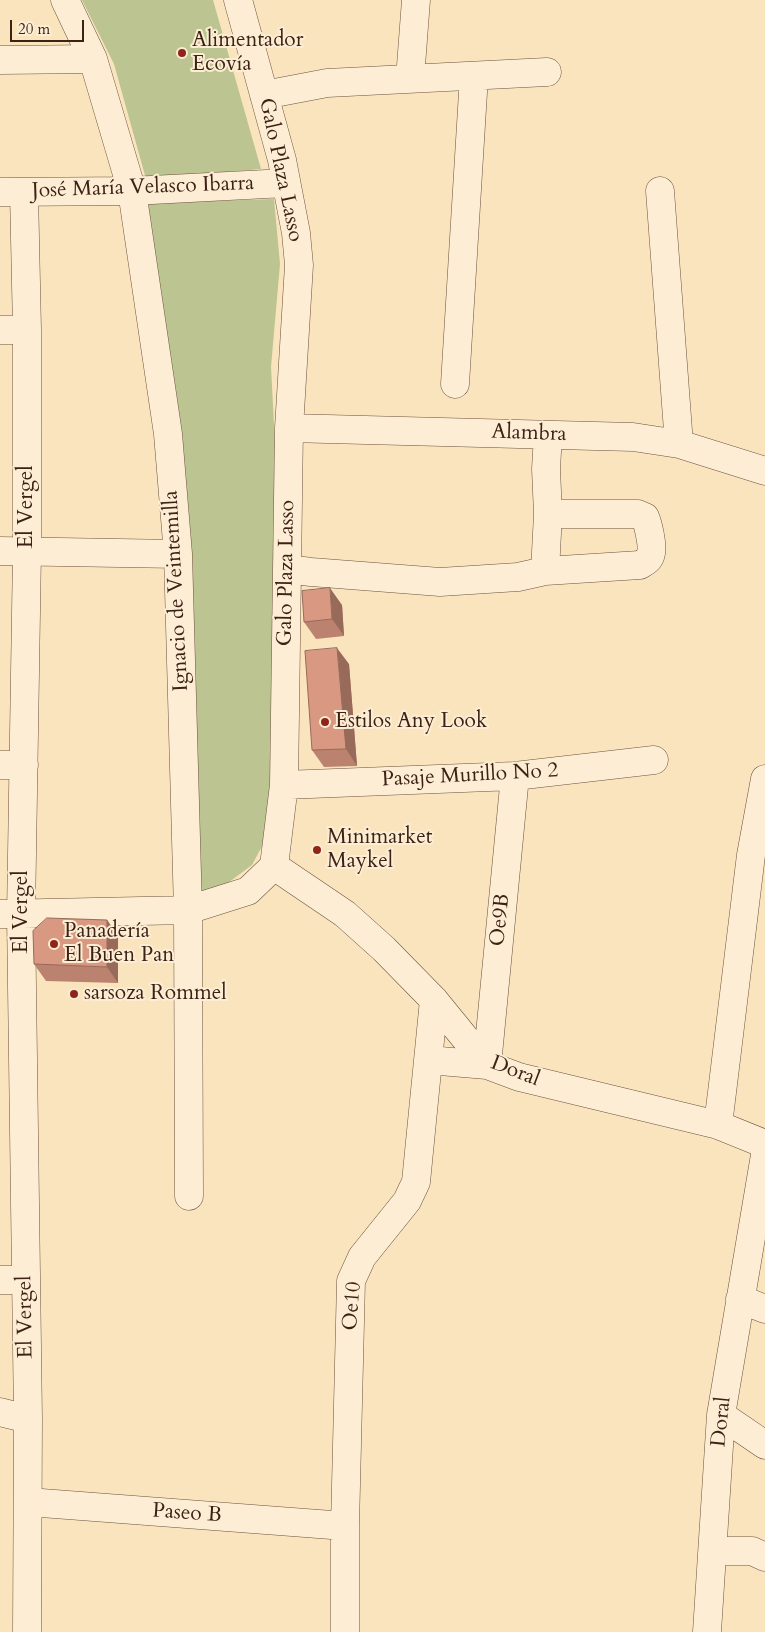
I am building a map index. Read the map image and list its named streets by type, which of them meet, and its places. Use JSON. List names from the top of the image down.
{
  "streets": {
    "street": [
      "Galo Plaza Lasso",
      "José María Velasco Ibarra",
      "Alambra",
      "El Vergel",
      "Ignacio de Veintemilla",
      "Pasaje Murillo No 2",
      "Oe9B",
      "Doral",
      "Oe10",
      "Paseo B"
    ]
  },
  "crossings": [
    ["Galo Plaza Lasso", "José María Velasco Ibarra"],
    ["Galo Plaza Lasso", "Alambra"],
    ["Galo Plaza Lasso", "Pasaje Murillo No 2"],
    ["Galo Plaza Lasso", "Doral"],
    ["José María Velasco Ibarra", "El Vergel"],
    ["José María Velasco Ibarra", "Ignacio de Veintemilla"],
    ["El Vergel", "Paseo B"],
    ["Pasaje Murillo No 2", "Oe9B"],
    ["Oe9B", "Doral"],
    ["Doral", "Oe10"],
    ["Oe10", "Paseo B"]
  ],
  "places": [
    "Alimentador Ecovía",
    "Estilos Any Look",
    "Minimarket Maykel",
    "Panadería El Buen Pan",
    "sarsoza Rommel"
  ],
  "scale_bar": "20 m"
}
